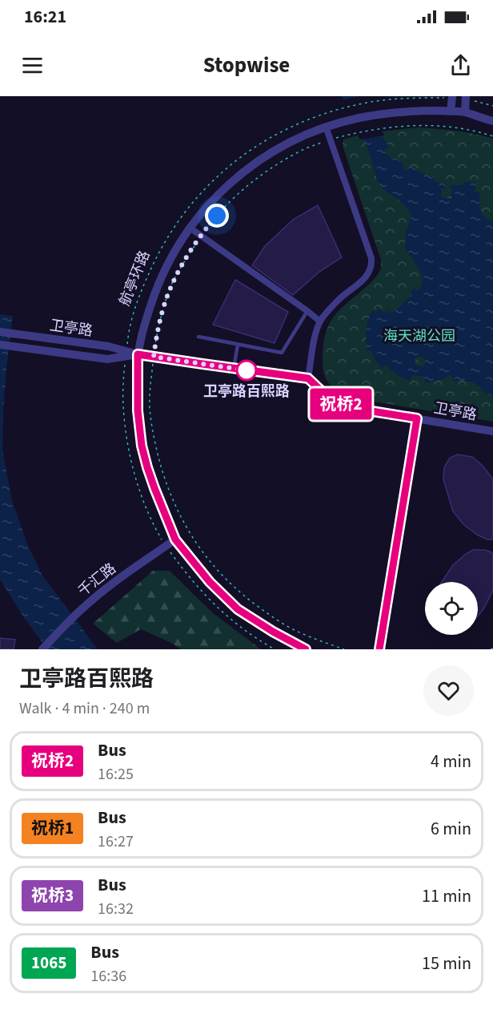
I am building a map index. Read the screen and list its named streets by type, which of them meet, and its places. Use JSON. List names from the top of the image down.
{
  "streets": {
    "street": ["航亭环路", "卫亭路", "千汇路"]
  },
  "crossings": [
    ["航亭环路", "卫亭路"],
    ["航亭环路", "千汇路"]
  ],
  "parks": ["海天湖公园"],
  "places": ["卫亭路百熙路"],
  "lines": ["bus line 祝桥2"],
  "page": {
    "status": "16:21",
    "header": "Stopwise",
    "on_map": "祝桥2",
    "heading": ["卫亭路百熙路", "Walk · 4 min · 240 m"],
    "list": [
      {
        "mark": "祝桥2",
        "name": "Bus",
        "note": "16:25",
        "value": "4 min"
      },
      {
        "mark": "祝桥1",
        "name": "Bus",
        "note": "16:27",
        "value": "6 min"
      },
      {
        "mark": "祝桥3",
        "name": "Bus",
        "note": "16:32",
        "value": "11 min"
      },
      {
        "mark": "1065",
        "name": "Bus",
        "note": "16:36",
        "value": "15 min"
      }
    ]
  }
}
